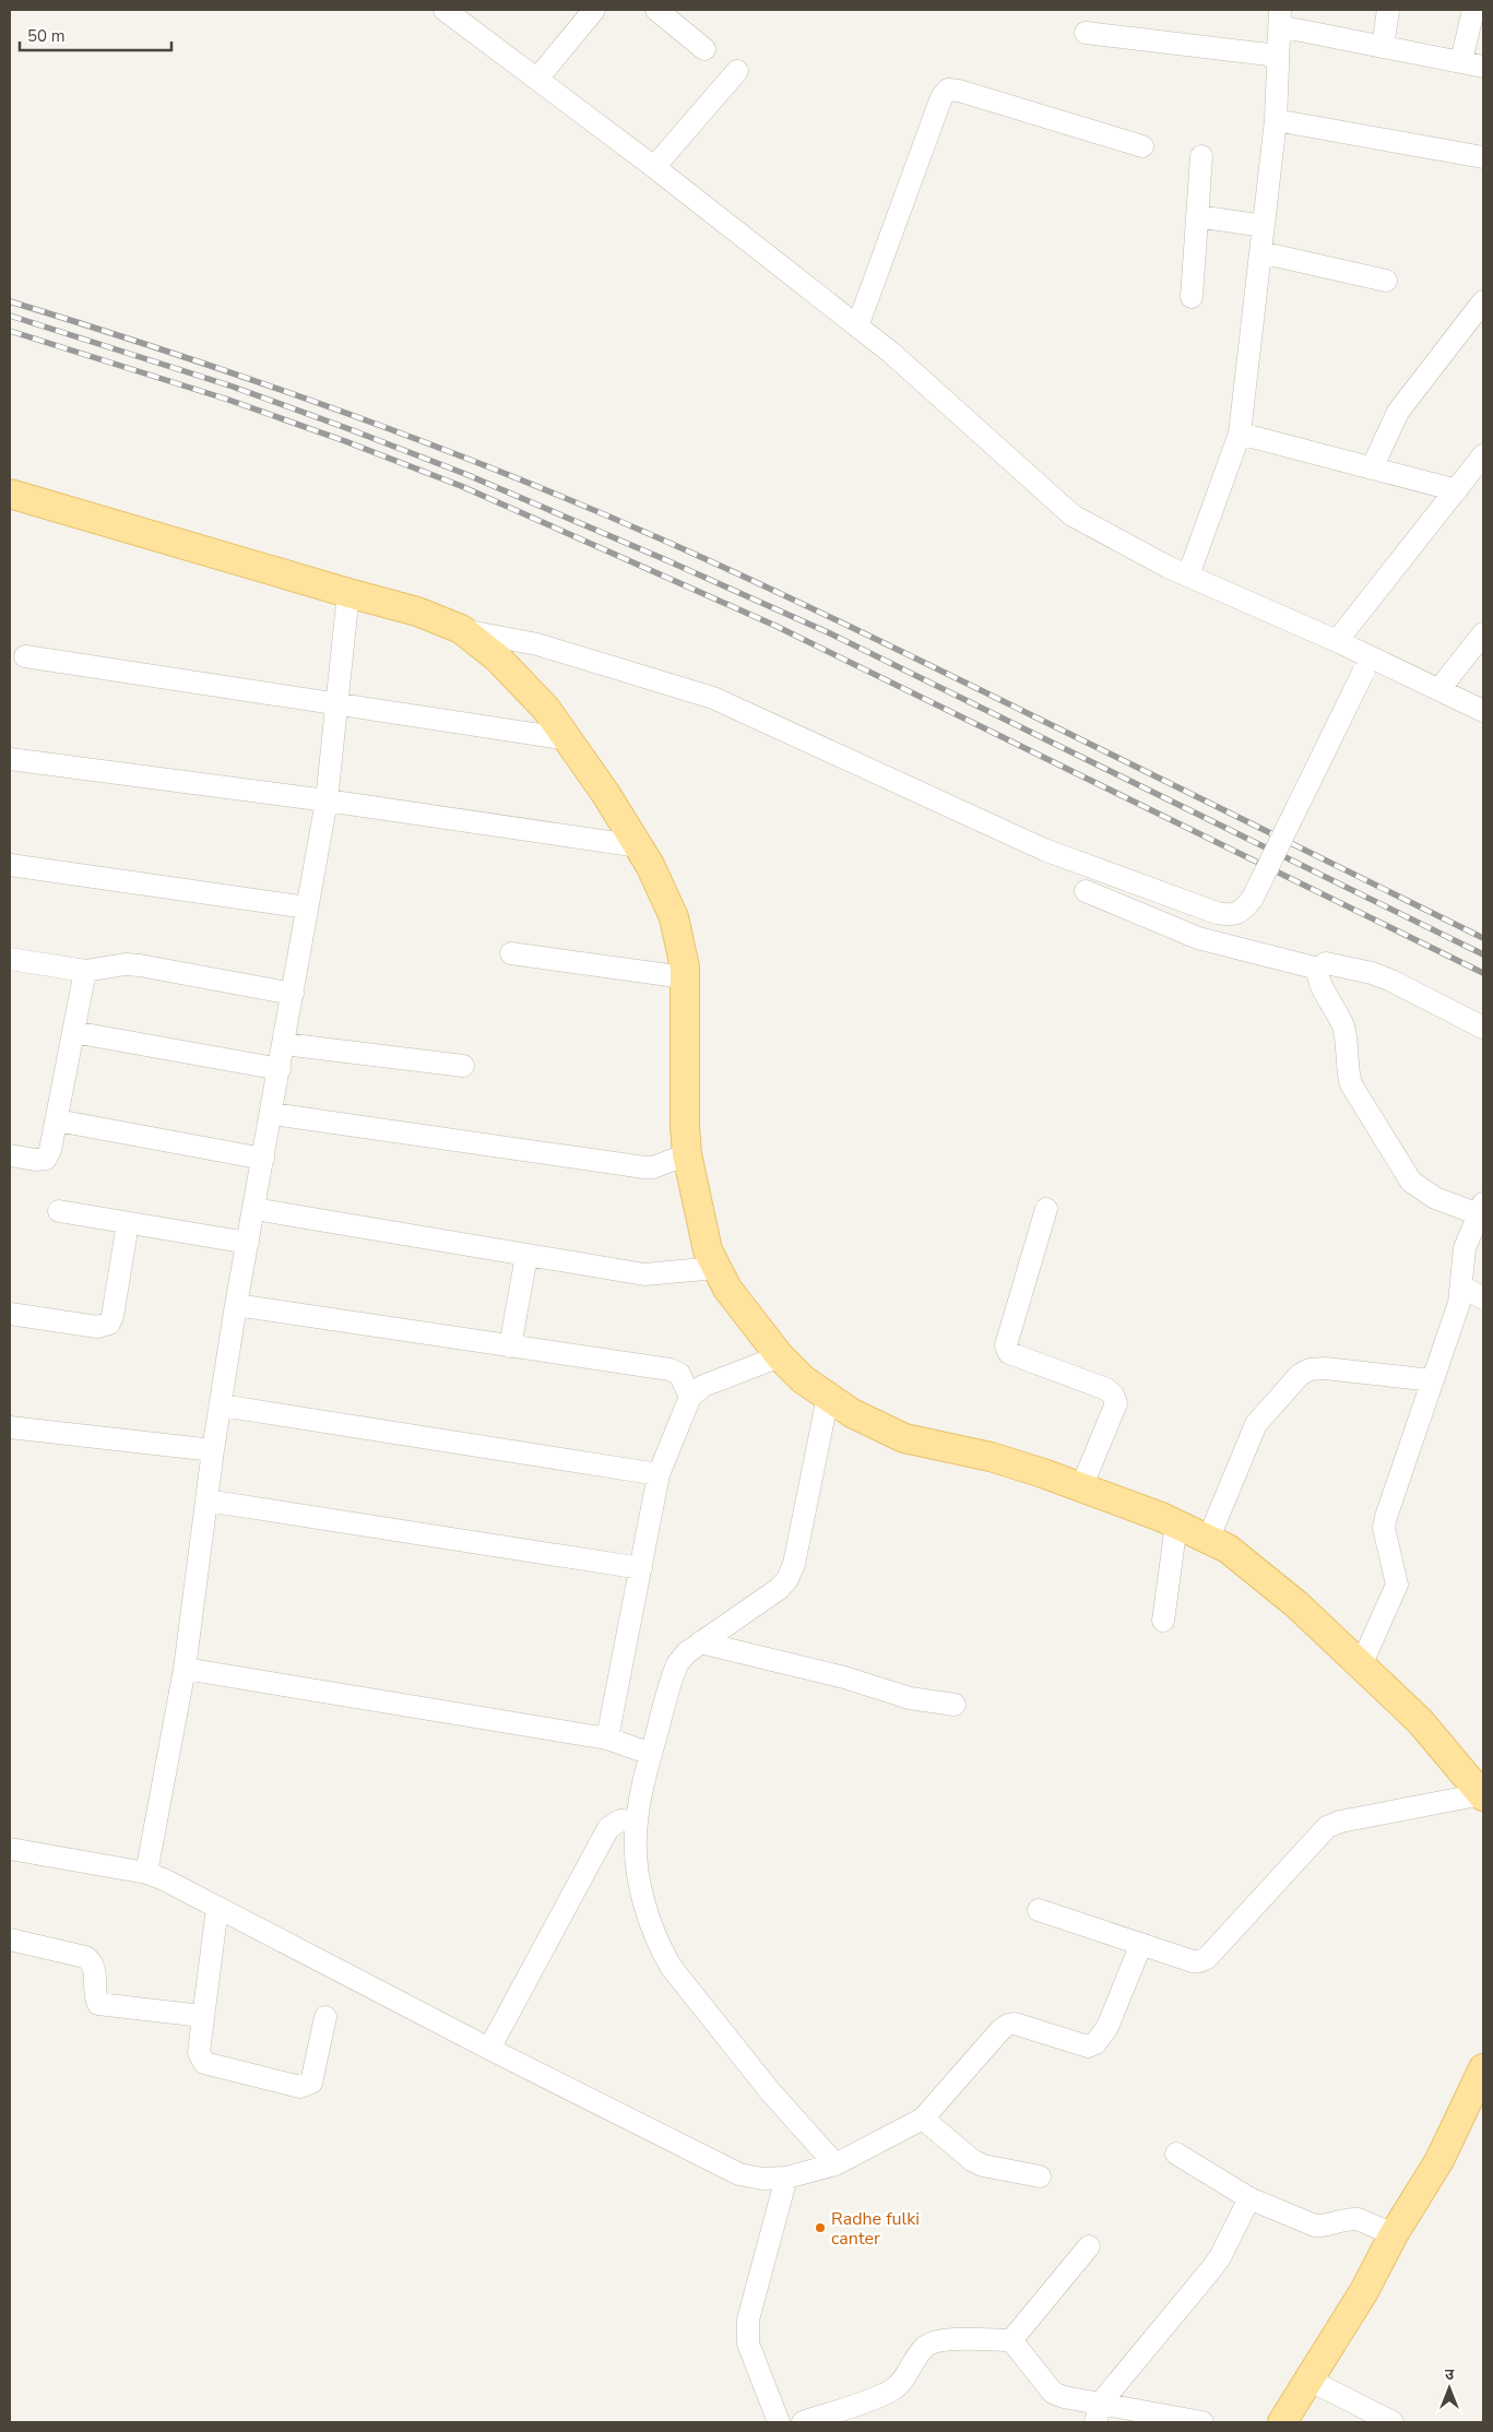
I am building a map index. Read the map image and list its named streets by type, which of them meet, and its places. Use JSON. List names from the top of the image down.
{
  "places": ["Radhe fulki canter"],
  "scale_bar": "50 m",
  "north": "top"
}
